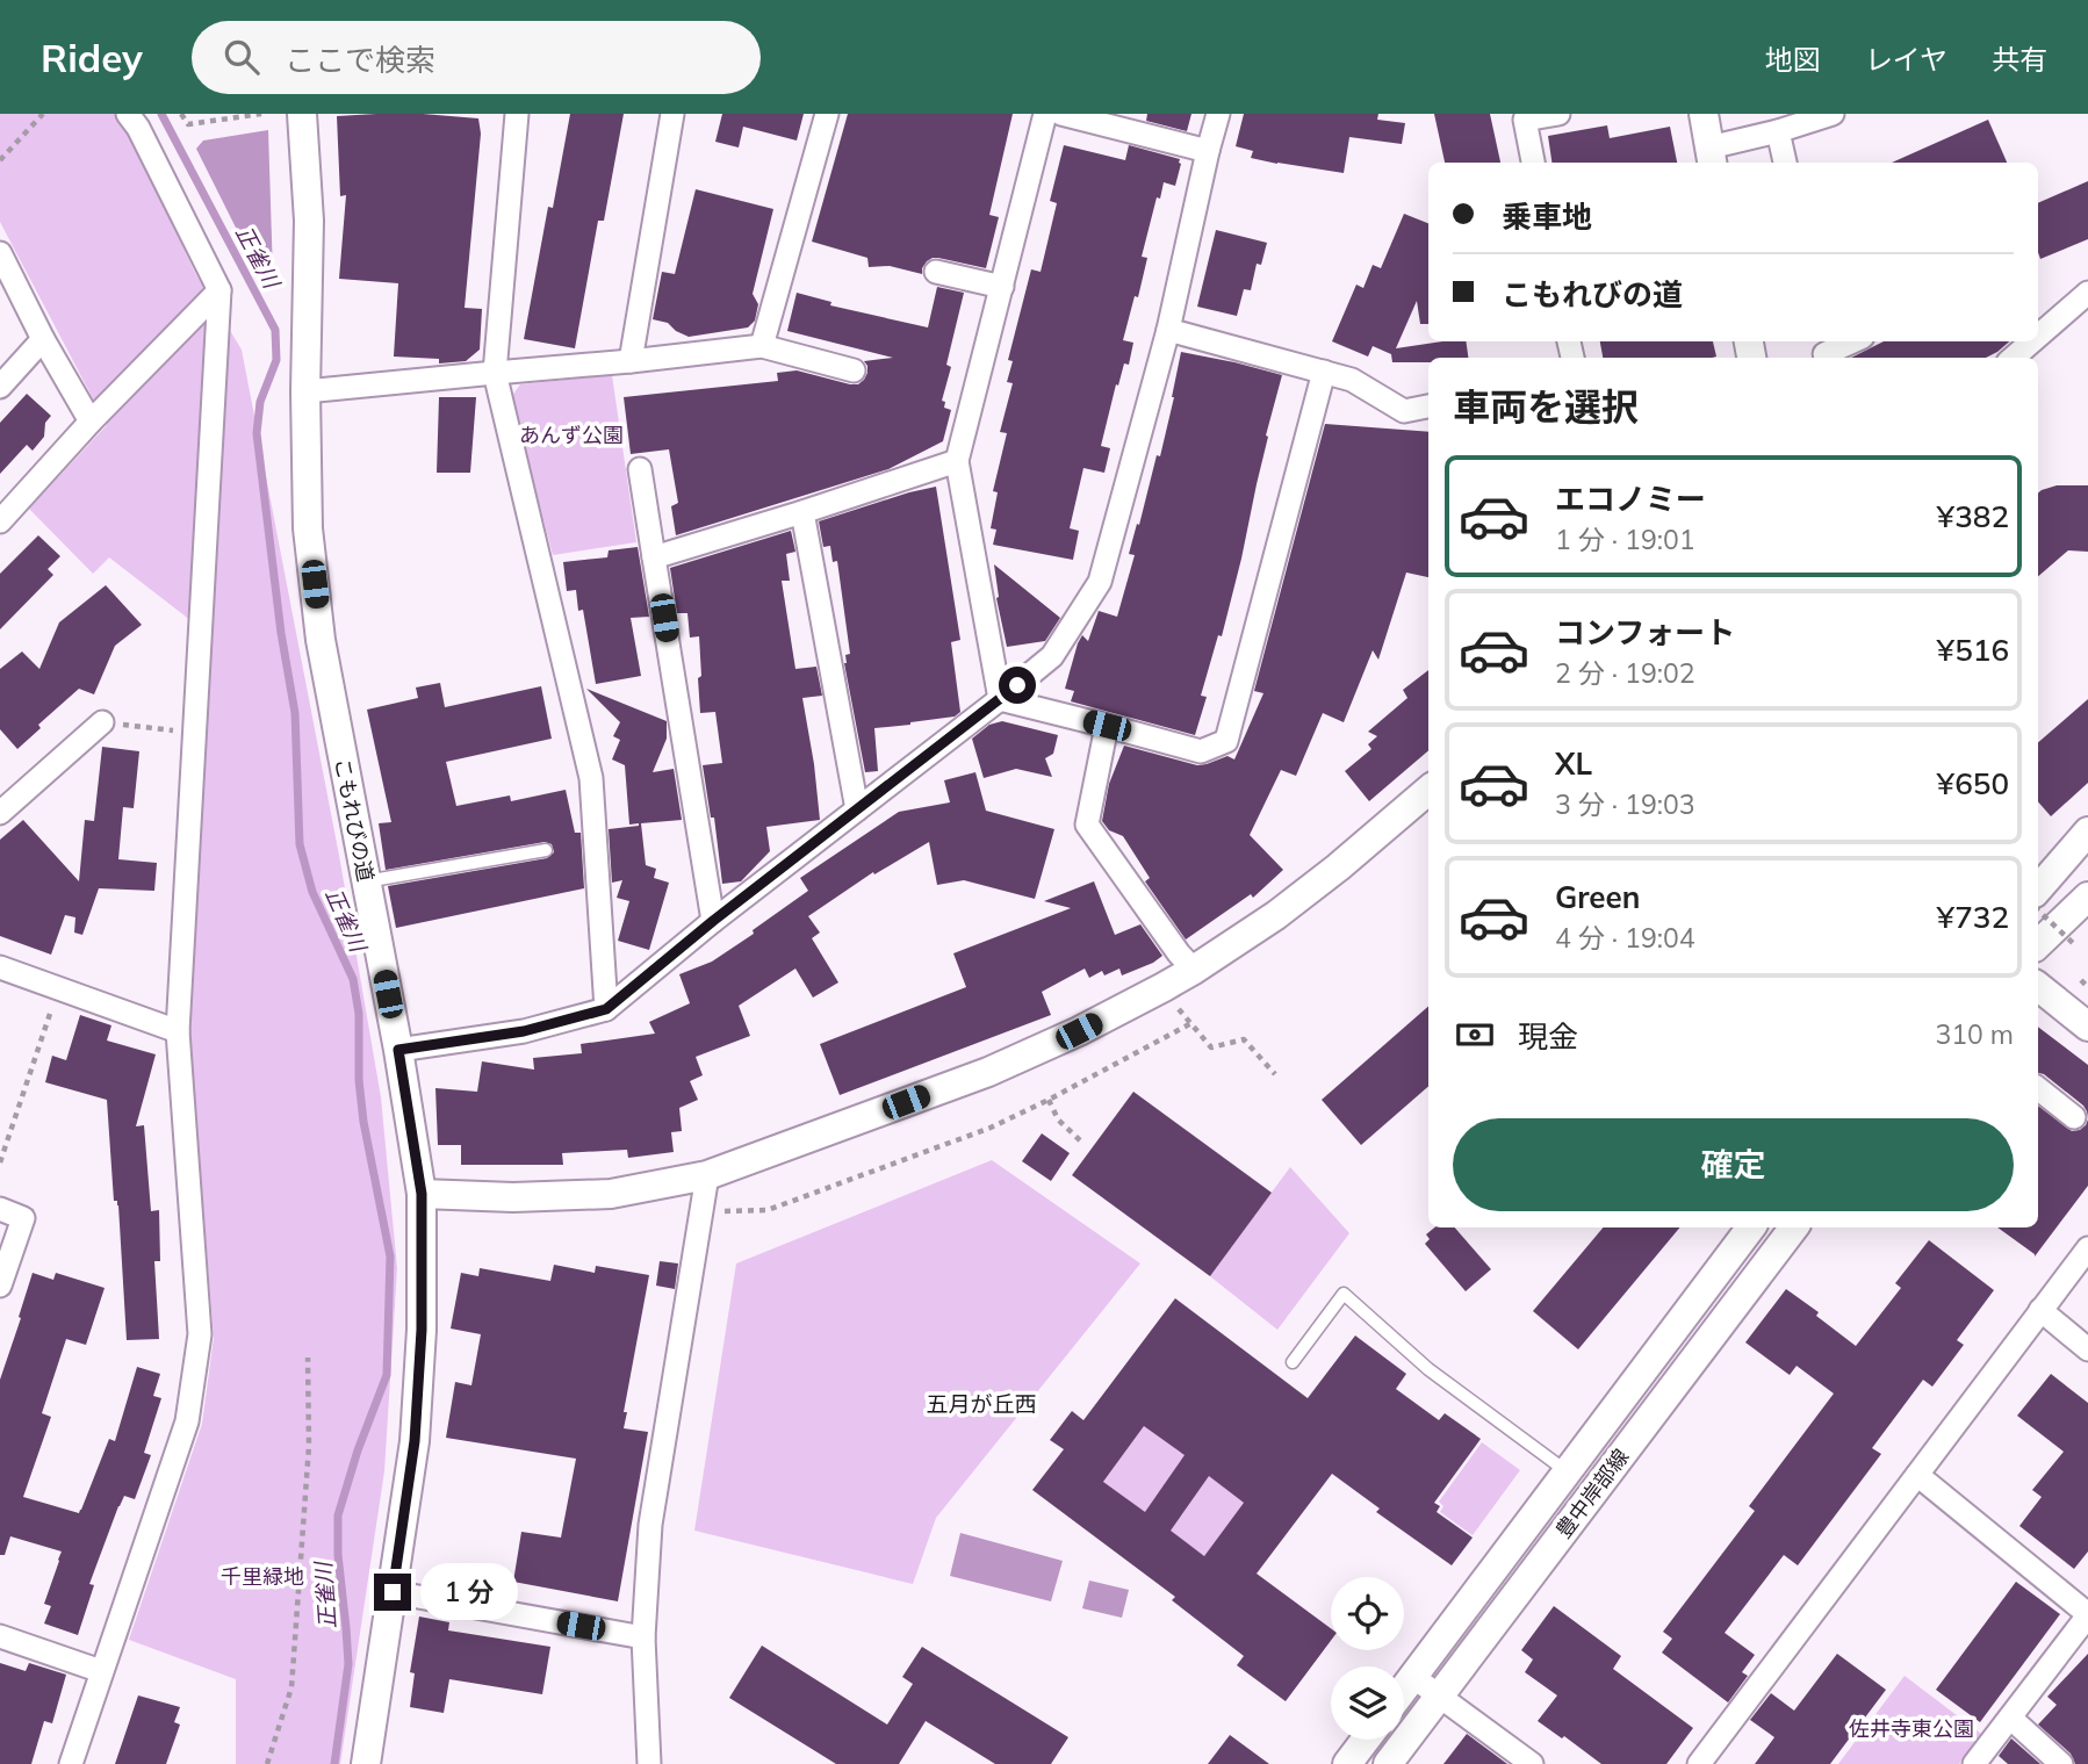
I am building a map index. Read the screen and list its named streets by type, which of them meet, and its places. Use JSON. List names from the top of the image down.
{
  "streets": {
    "street": ["こもれびの道", "豊中岸部線"]
  },
  "districts": ["五月が丘西"],
  "water": ["正雀川"],
  "parks": ["あんず公園", "千里緑地", "佐井寺東公園"],
  "page": {
    "header": "Ridey",
    "search": "ここで検索",
    "nav": ["地図", "レイヤ", "共有"],
    "banner": ["乗車地", "こもれびの道"],
    "heading": "車両を選択",
    "list": [
      {
        "name": "エコノミー",
        "note": "1 分 · 19:01",
        "value": "¥382"
      },
      {
        "name": "コンフォート",
        "note": "2 分 · 19:02",
        "value": "¥516"
      },
      {
        "name": "XL",
        "note": "3 分 · 19:03",
        "value": "¥650"
      },
      {
        "name": "Green",
        "note": "4 分 · 19:04",
        "value": "¥732"
      }
    ],
    "pay": ["現金", "310 m"],
    "buttons": "確定",
    "bubble": "1 分"
  }
}
